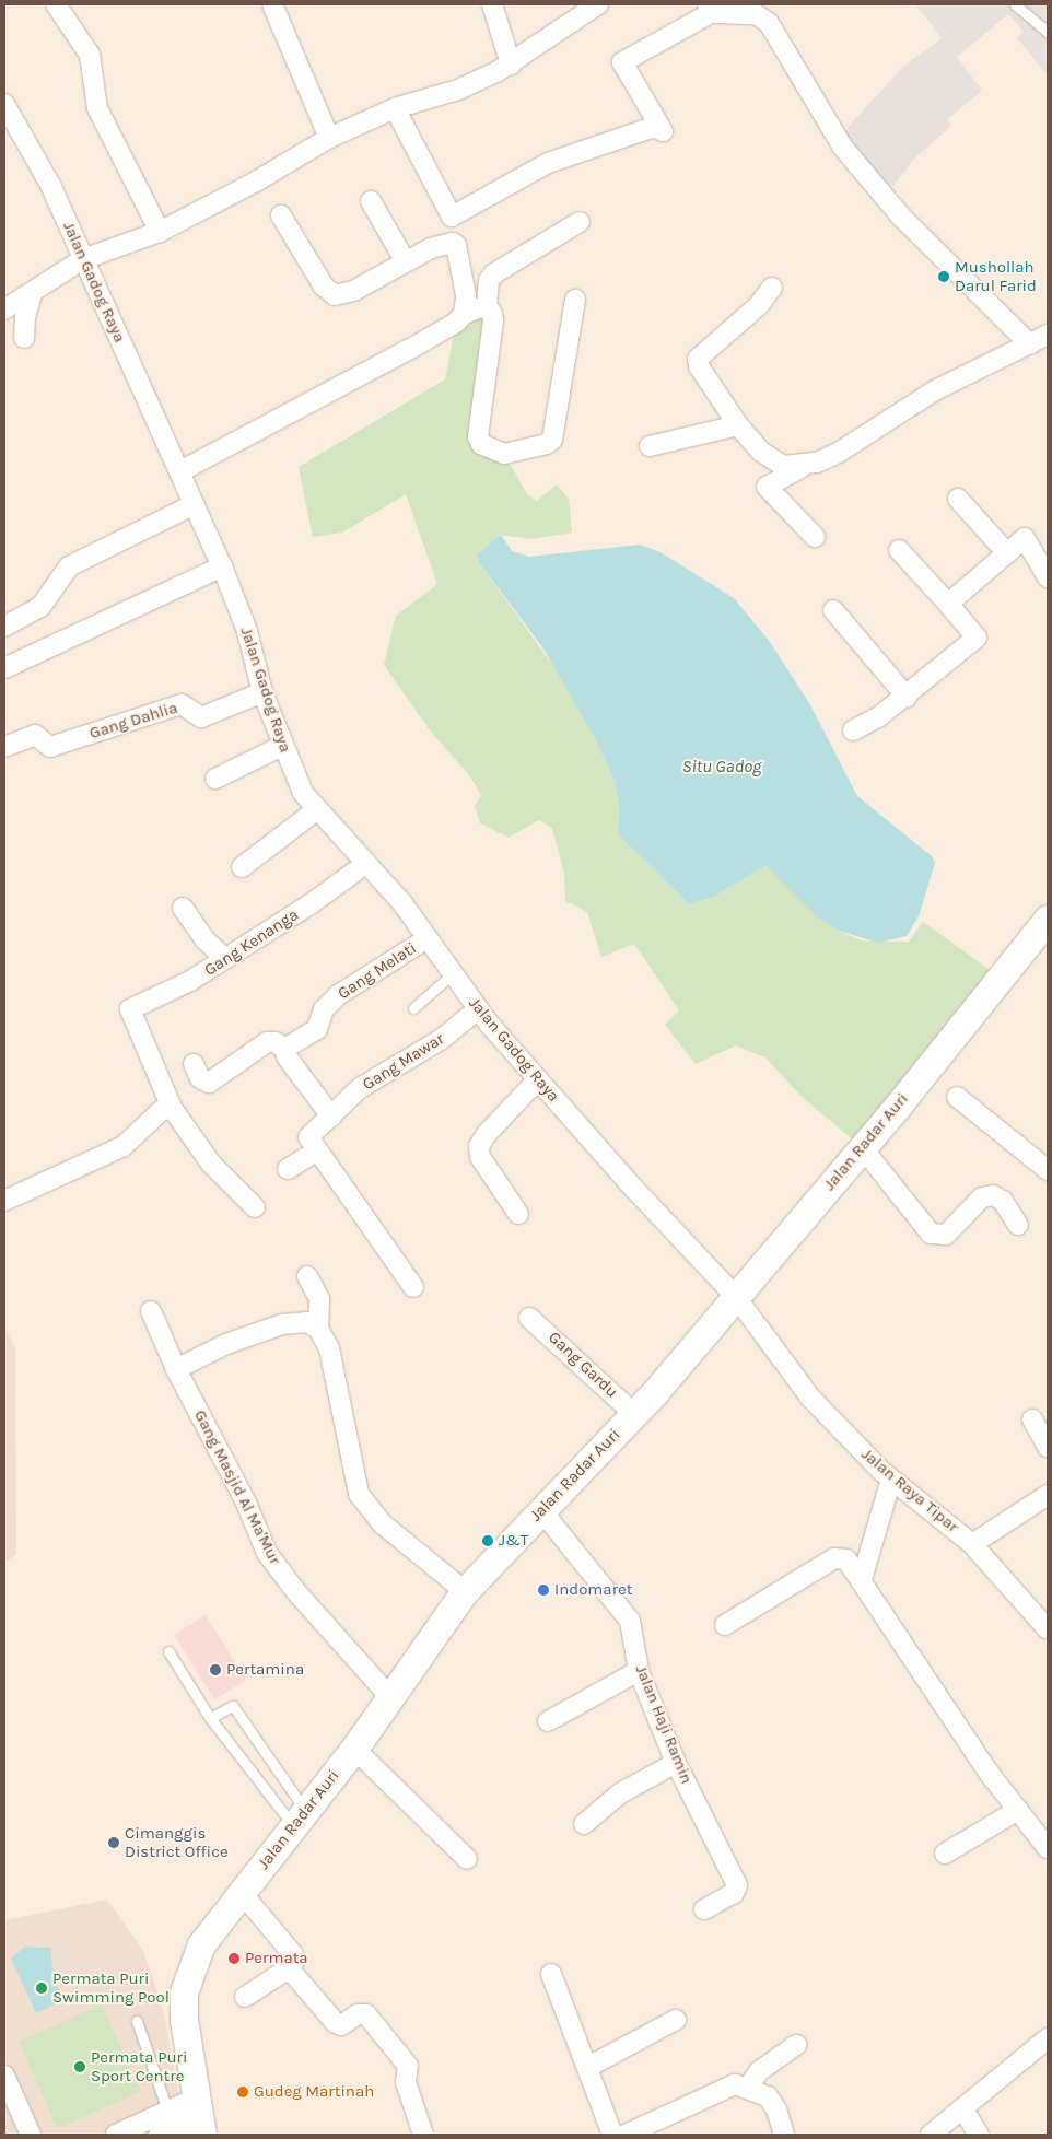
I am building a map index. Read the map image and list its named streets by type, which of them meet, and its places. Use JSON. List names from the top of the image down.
{
  "streets": {
    "main road": ["Jalan Radar Auri"],
    "street": [
      "Jalan Gadog Raya",
      "Gang Dahlia",
      "Gang Kenanga",
      "Gang Melati",
      "Gang Mawar",
      "Gang Gardu",
      "Gang Masjid Al Ma'Mur",
      "Jalan Raya Tipar",
      "Jalan Haji Ramin"
    ]
  },
  "crossings": [
    ["Jalan Gadog Raya", "Gang Dahlia"],
    ["Jalan Gadog Raya", "Gang Kenanga"],
    ["Jalan Gadog Raya", "Gang Melati"],
    ["Jalan Gadog Raya", "Gang Mawar"],
    ["Jalan Gadog Raya", "Jalan Radar Auri"],
    ["Jalan Gadog Raya", "Jalan Raya Tipar"],
    ["Jalan Radar Auri", "Gang Gardu"],
    ["Jalan Radar Auri", "Gang Masjid Al Ma'Mur"],
    ["Jalan Radar Auri", "Jalan Raya Tipar"],
    ["Jalan Radar Auri", "Jalan Haji Ramin"]
  ],
  "water": ["Situ Gadog"],
  "places": [
    "Mushollah Darul Farid",
    "J&T",
    "Indomaret",
    "Pertamina",
    "Cimanggis District Office",
    "Permata",
    "Permata Puri Swimming Pool",
    "Permata Puri Sport Centre",
    "Gudeg Martinah"
  ]
}
